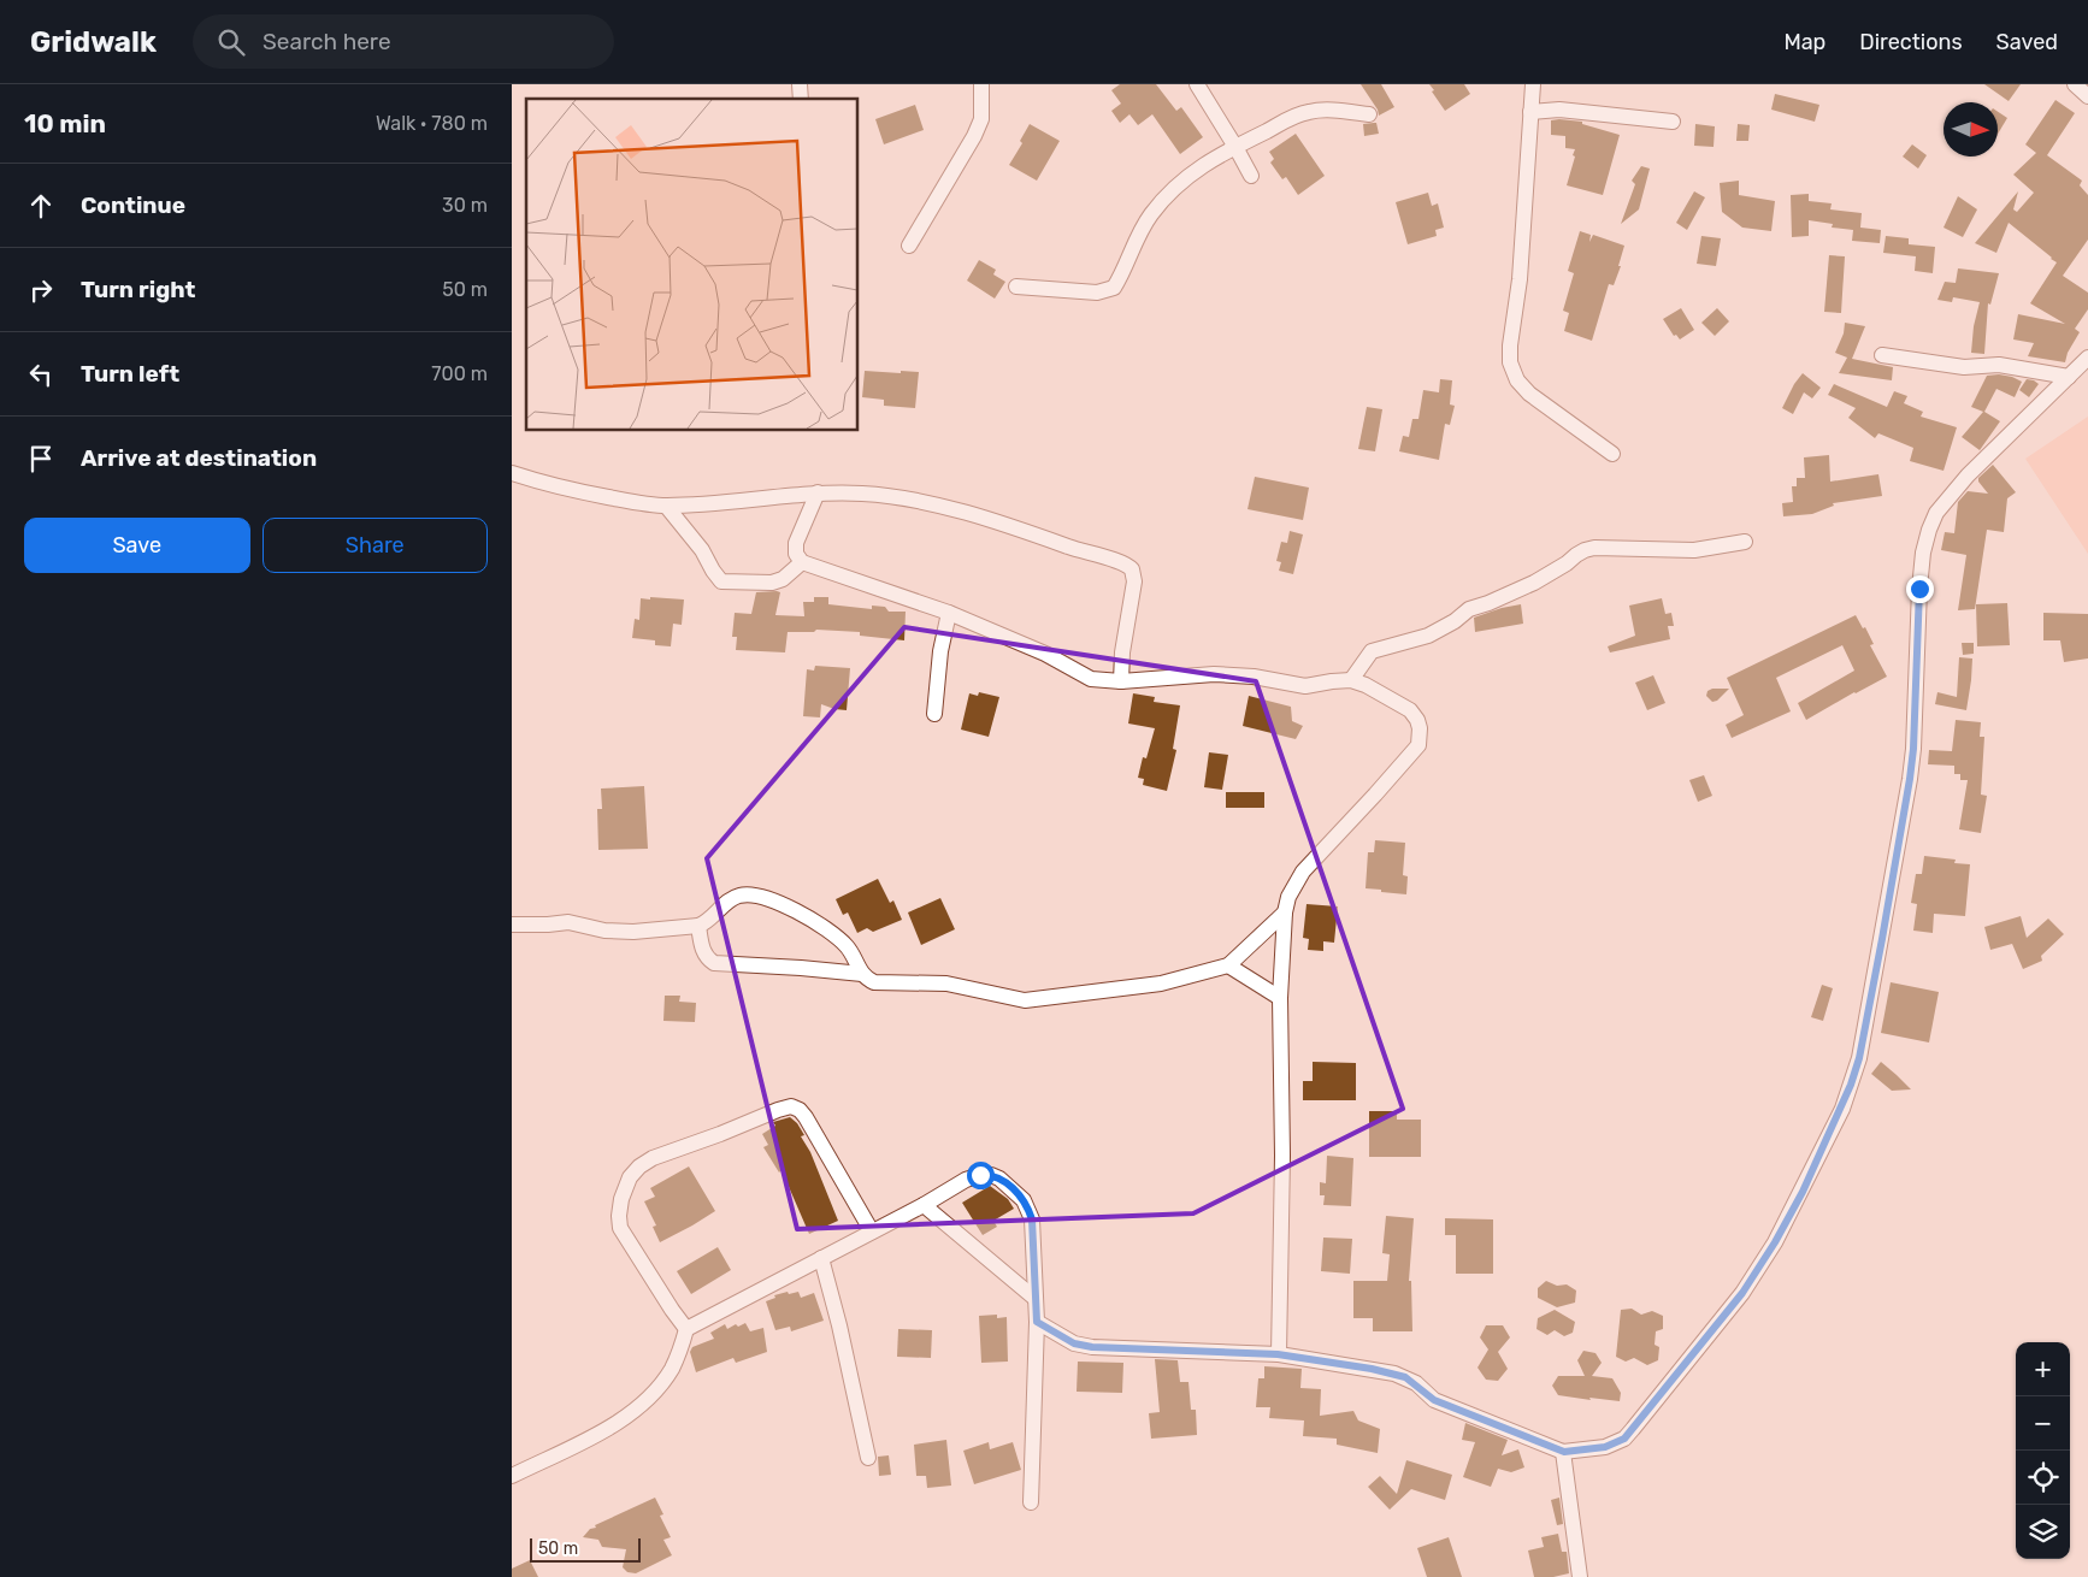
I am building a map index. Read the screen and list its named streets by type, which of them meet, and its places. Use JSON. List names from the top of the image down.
{
  "scale_bar": "50 m",
  "north": "right",
  "page": {
    "header": "Gridwalk",
    "search": "Search here",
    "nav": ["Map", "Directions", "Saved"],
    "heading": ["10 min", "Walk · 780 m"],
    "list": [
      ["Continue", "30 m"],
      ["Turn right", "50 m"],
      ["Turn left", "700 m"],
      "Arrive at destination"
    ],
    "buttons": ["Save", "Share"],
    "map_buttons": ["+", "−"],
    "scale": "50 m"
  }
}
